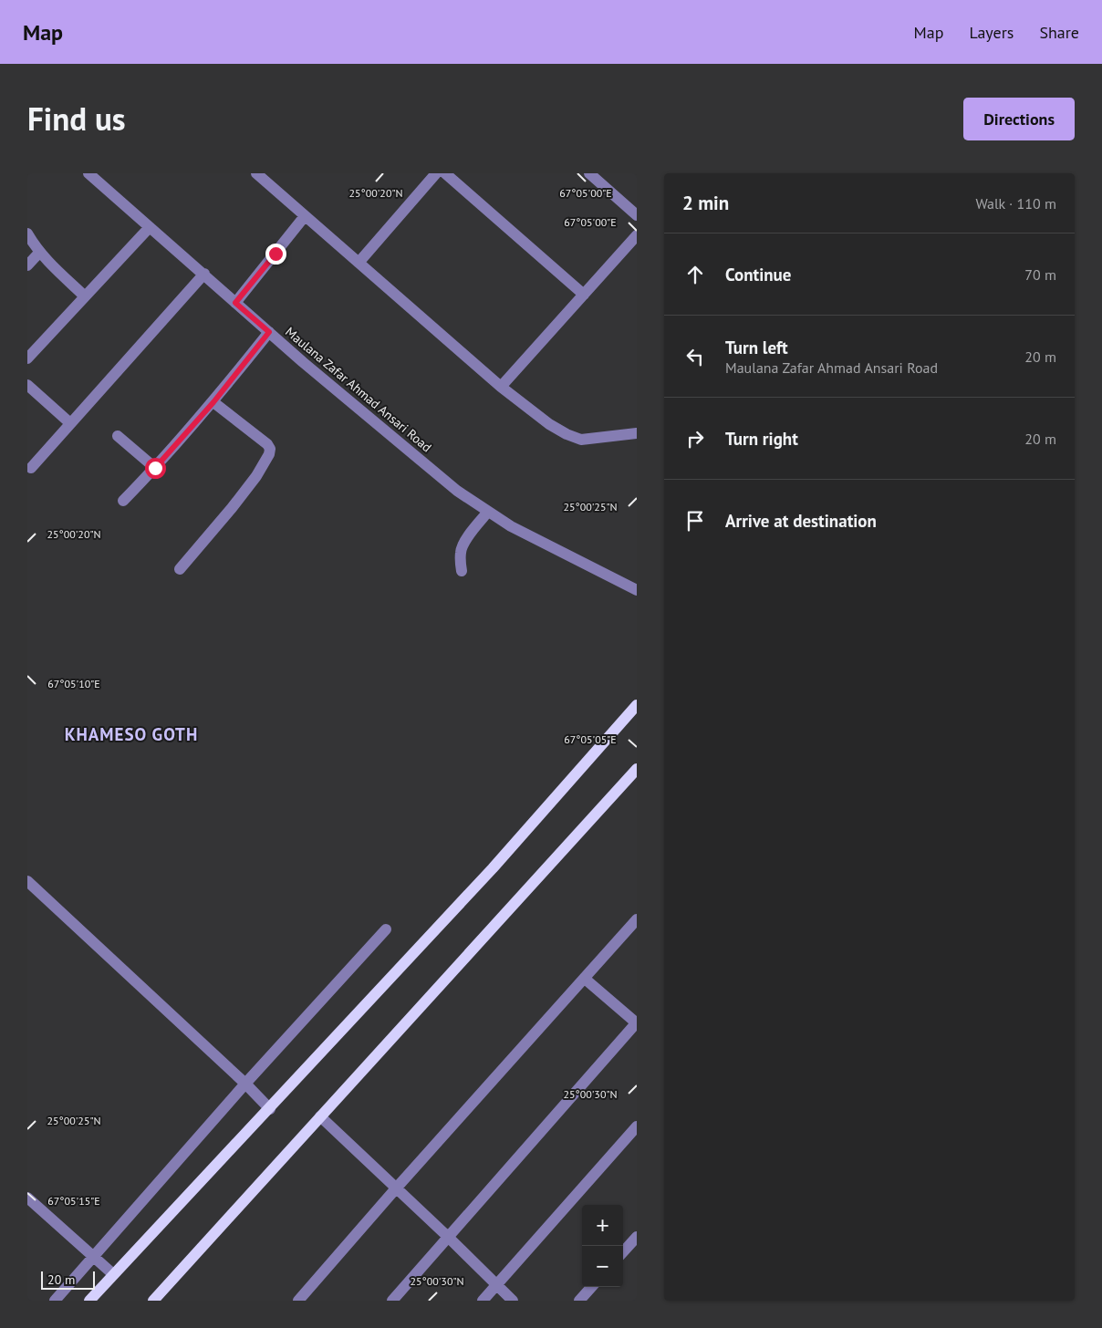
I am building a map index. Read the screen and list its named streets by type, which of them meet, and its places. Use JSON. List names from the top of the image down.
{
  "streets": {
    "street": ["Maulana Zafar Ahmad Ansari Road"]
  },
  "districts": ["KHAMESO GOTH"],
  "scale_bar": "20 m",
  "page": {
    "header": "Map",
    "nav": ["Map", "Layers", "Share"],
    "title": "Find us",
    "buttons": "Directions",
    "heading": ["2 min", "Walk · 110 m"],
    "list": [
      ["Continue", "70 m"],
      ["Turn left", "Maulana Zafar Ahmad Ansari Road", "20 m"],
      ["Turn right", "20 m"],
      "Arrive at destination"
    ],
    "map_buttons": ["+", "−"],
    "scale": "20 m"
  },
  "coordinates": [
    "67°05'00\"E",
    "25°00'20\"N",
    "25°00'25\"N",
    "67°05'10\"E",
    "67°05'05\"E",
    "25°00'30\"N",
    "67°05'15\"E"
  ]
}
